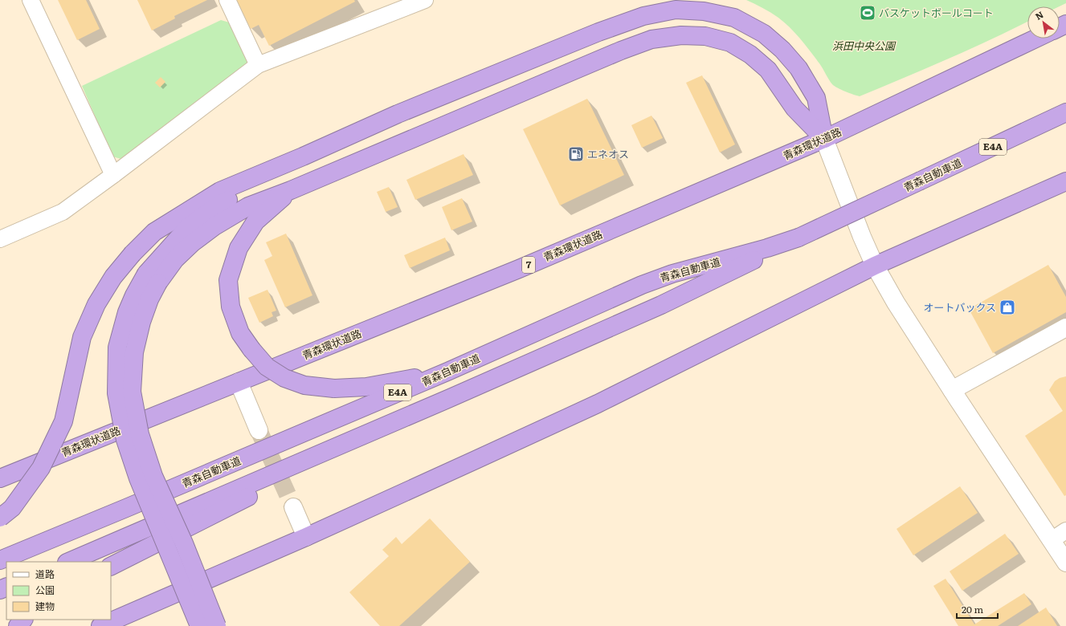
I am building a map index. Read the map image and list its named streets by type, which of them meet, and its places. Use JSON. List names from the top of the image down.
{
  "streets": {
    "highway": [
      "青森環状道路",
      "E4A",
      "青森自動車道",
      "7"
    ]
  },
  "parks": ["浜田中央公園"],
  "places": {
    "sports": ["バスケットボールコート"],
    "fuel station": ["エネオス"],
    "shop": ["オートバックス"]
  },
  "legend": ["道路", "公園", "建物"],
  "scale_bar": "20 m",
  "north": "top left"
}
